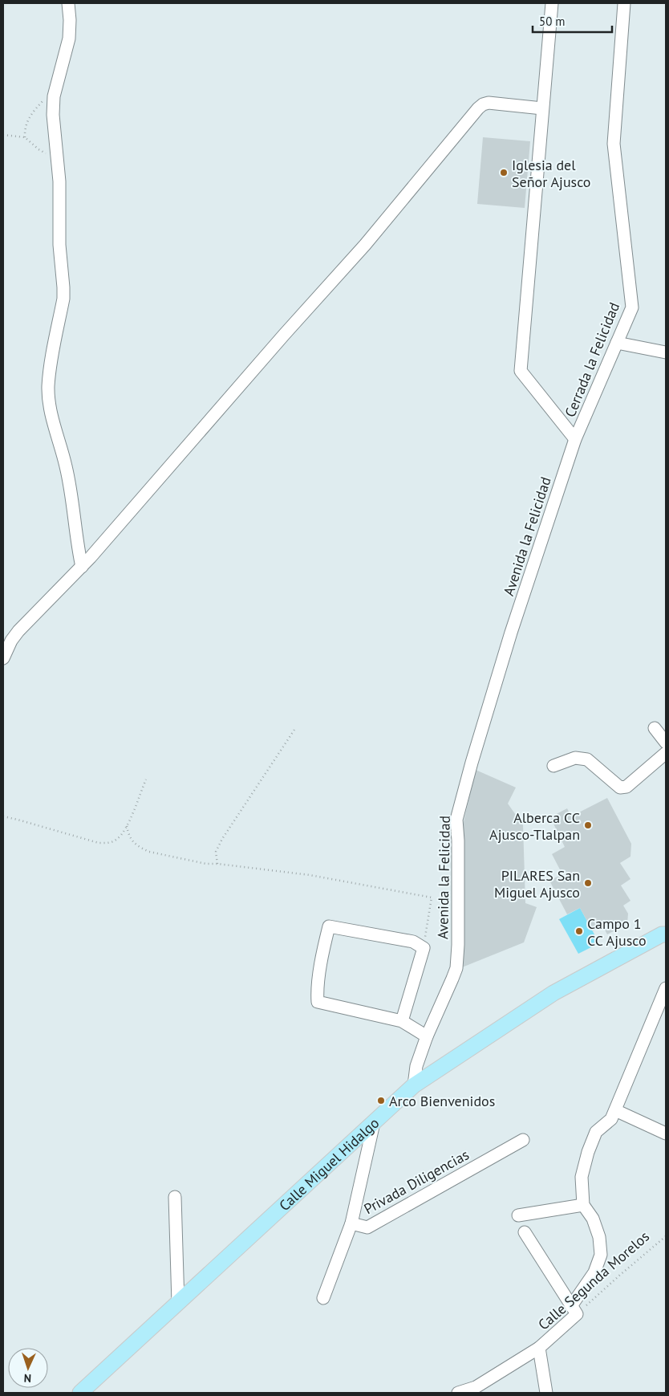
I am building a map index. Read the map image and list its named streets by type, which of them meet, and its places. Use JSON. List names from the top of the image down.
{
  "streets": {
    "main road": ["Calle Miguel Hidalgo"],
    "street": [
      "Cerrada la Felicidad",
      "Avenida la Felicidad",
      "Privada Diligencias",
      "Calle Segunda Morelos"
    ]
  },
  "crossings": [
    ["Cerrada la Felicidad", "Avenida la Felicidad"],
    ["Avenida la Felicidad", "Calle Miguel Hidalgo"]
  ],
  "places": [
    "Iglesia del Señor Ajusco",
    "Alberca CC Ajusco-Tlalpan",
    "PILARES San Miguel Ajusco",
    "Campo 1 CC Ajusco",
    "Arco Bienvenidos"
  ],
  "scale_bar": "50 m",
  "north": "bottom"
}
